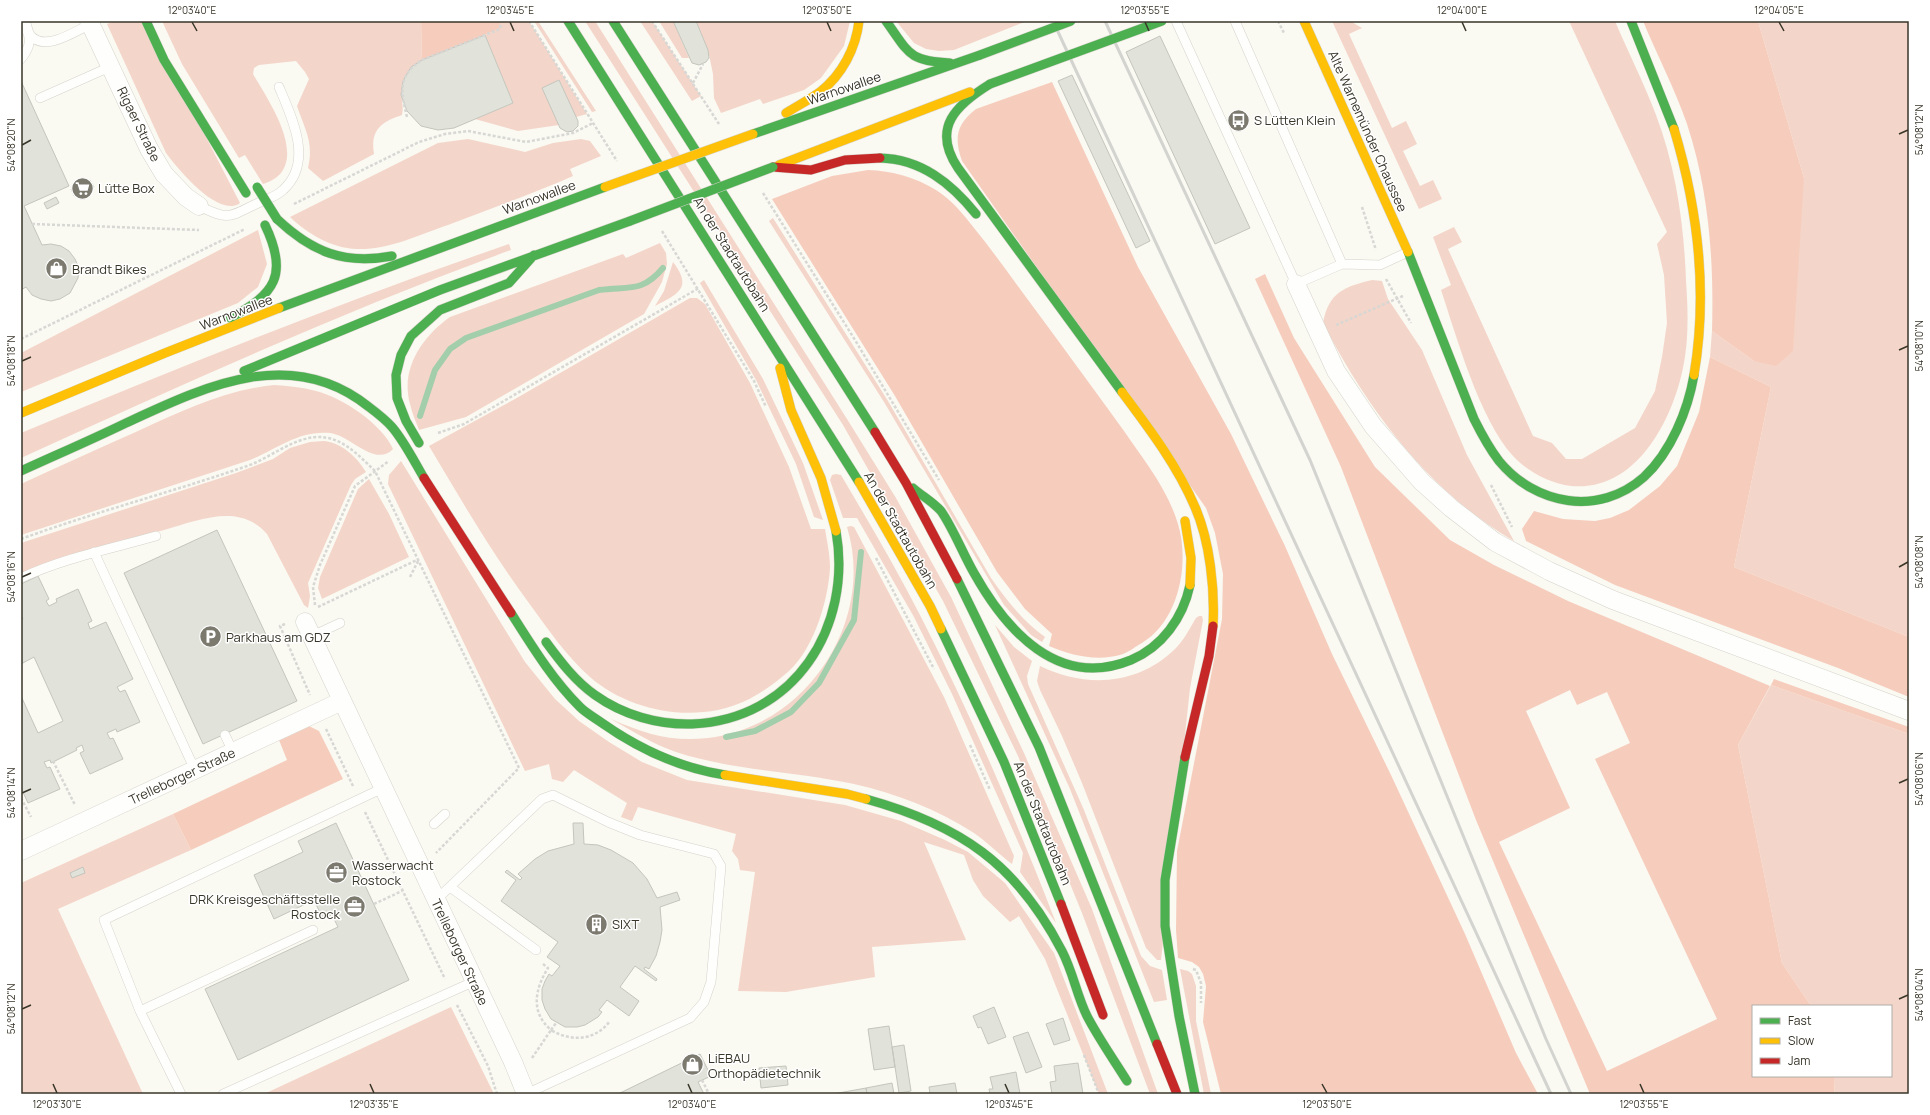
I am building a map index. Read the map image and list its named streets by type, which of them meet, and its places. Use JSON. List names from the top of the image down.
{
  "streets": {
    "main road": ["Warnowallee", "Alte Warnemünder Chaussee", "An der Stadtautobahn"],
    "street": ["Rigaer Straße", "Trelleborger Straße"]
  },
  "places": {
    "bus stop": ["S Lütten Klein"],
    "supermarket": ["Lütte Box"],
    "shop": ["Brandt Bikes", "LiEBAU Orthopädietechnik"],
    "parking": ["Parkhaus am GDZ"],
    "office": ["Wasserwacht Rostock", "DRK Kreisgeschäftsstelle Rostock"],
    "building": ["SIXT"]
  },
  "legend": ["Fast", "Slow", "Jam"],
  "coordinates": [
    "12°03'40\"E",
    "12°03'45\"E",
    "12°03'50\"E",
    "12°03'55\"E",
    "12°04'00\"E",
    "12°04'05\"E",
    "54°08'12\"N",
    "54°08'20\"N",
    "54°08'10\"N",
    "54°08'18\"N",
    "54°08'08\"N",
    "54°08'16\"N",
    "54°08'06\"N",
    "54°08'14\"N",
    "54°08'04\"N",
    "12°03'30\"E",
    "12°03'35\"E"
  ]
}
